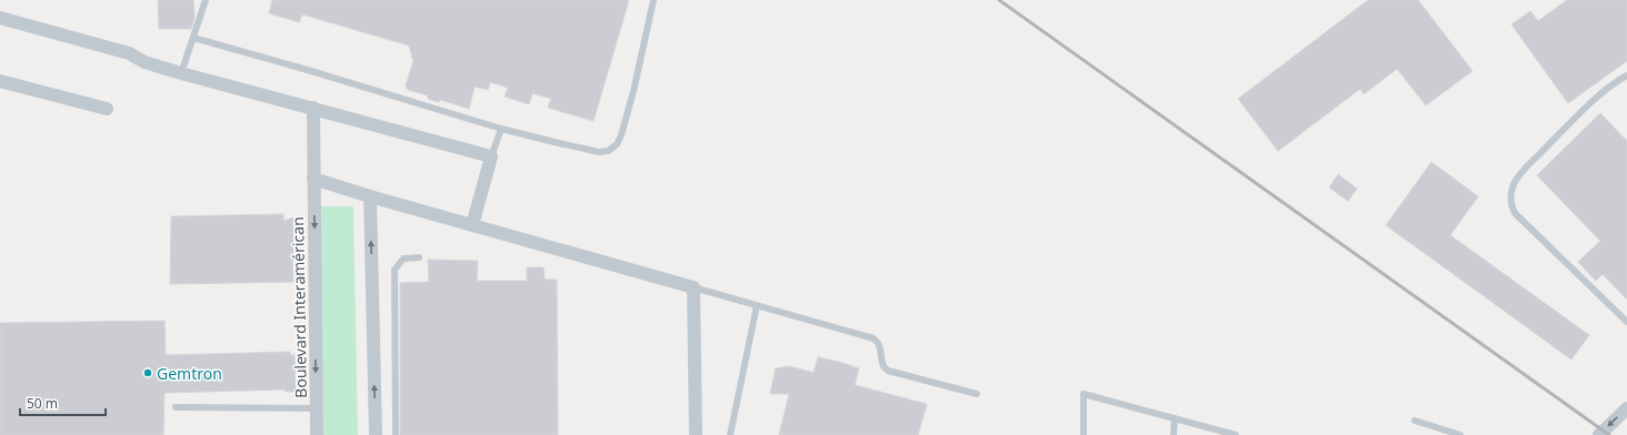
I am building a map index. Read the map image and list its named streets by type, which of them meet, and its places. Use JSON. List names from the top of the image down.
{
  "streets": {
    "street": ["Boulevard Interamérican"]
  },
  "places": ["Gemtron"],
  "scale_bar": "50 m"
}
